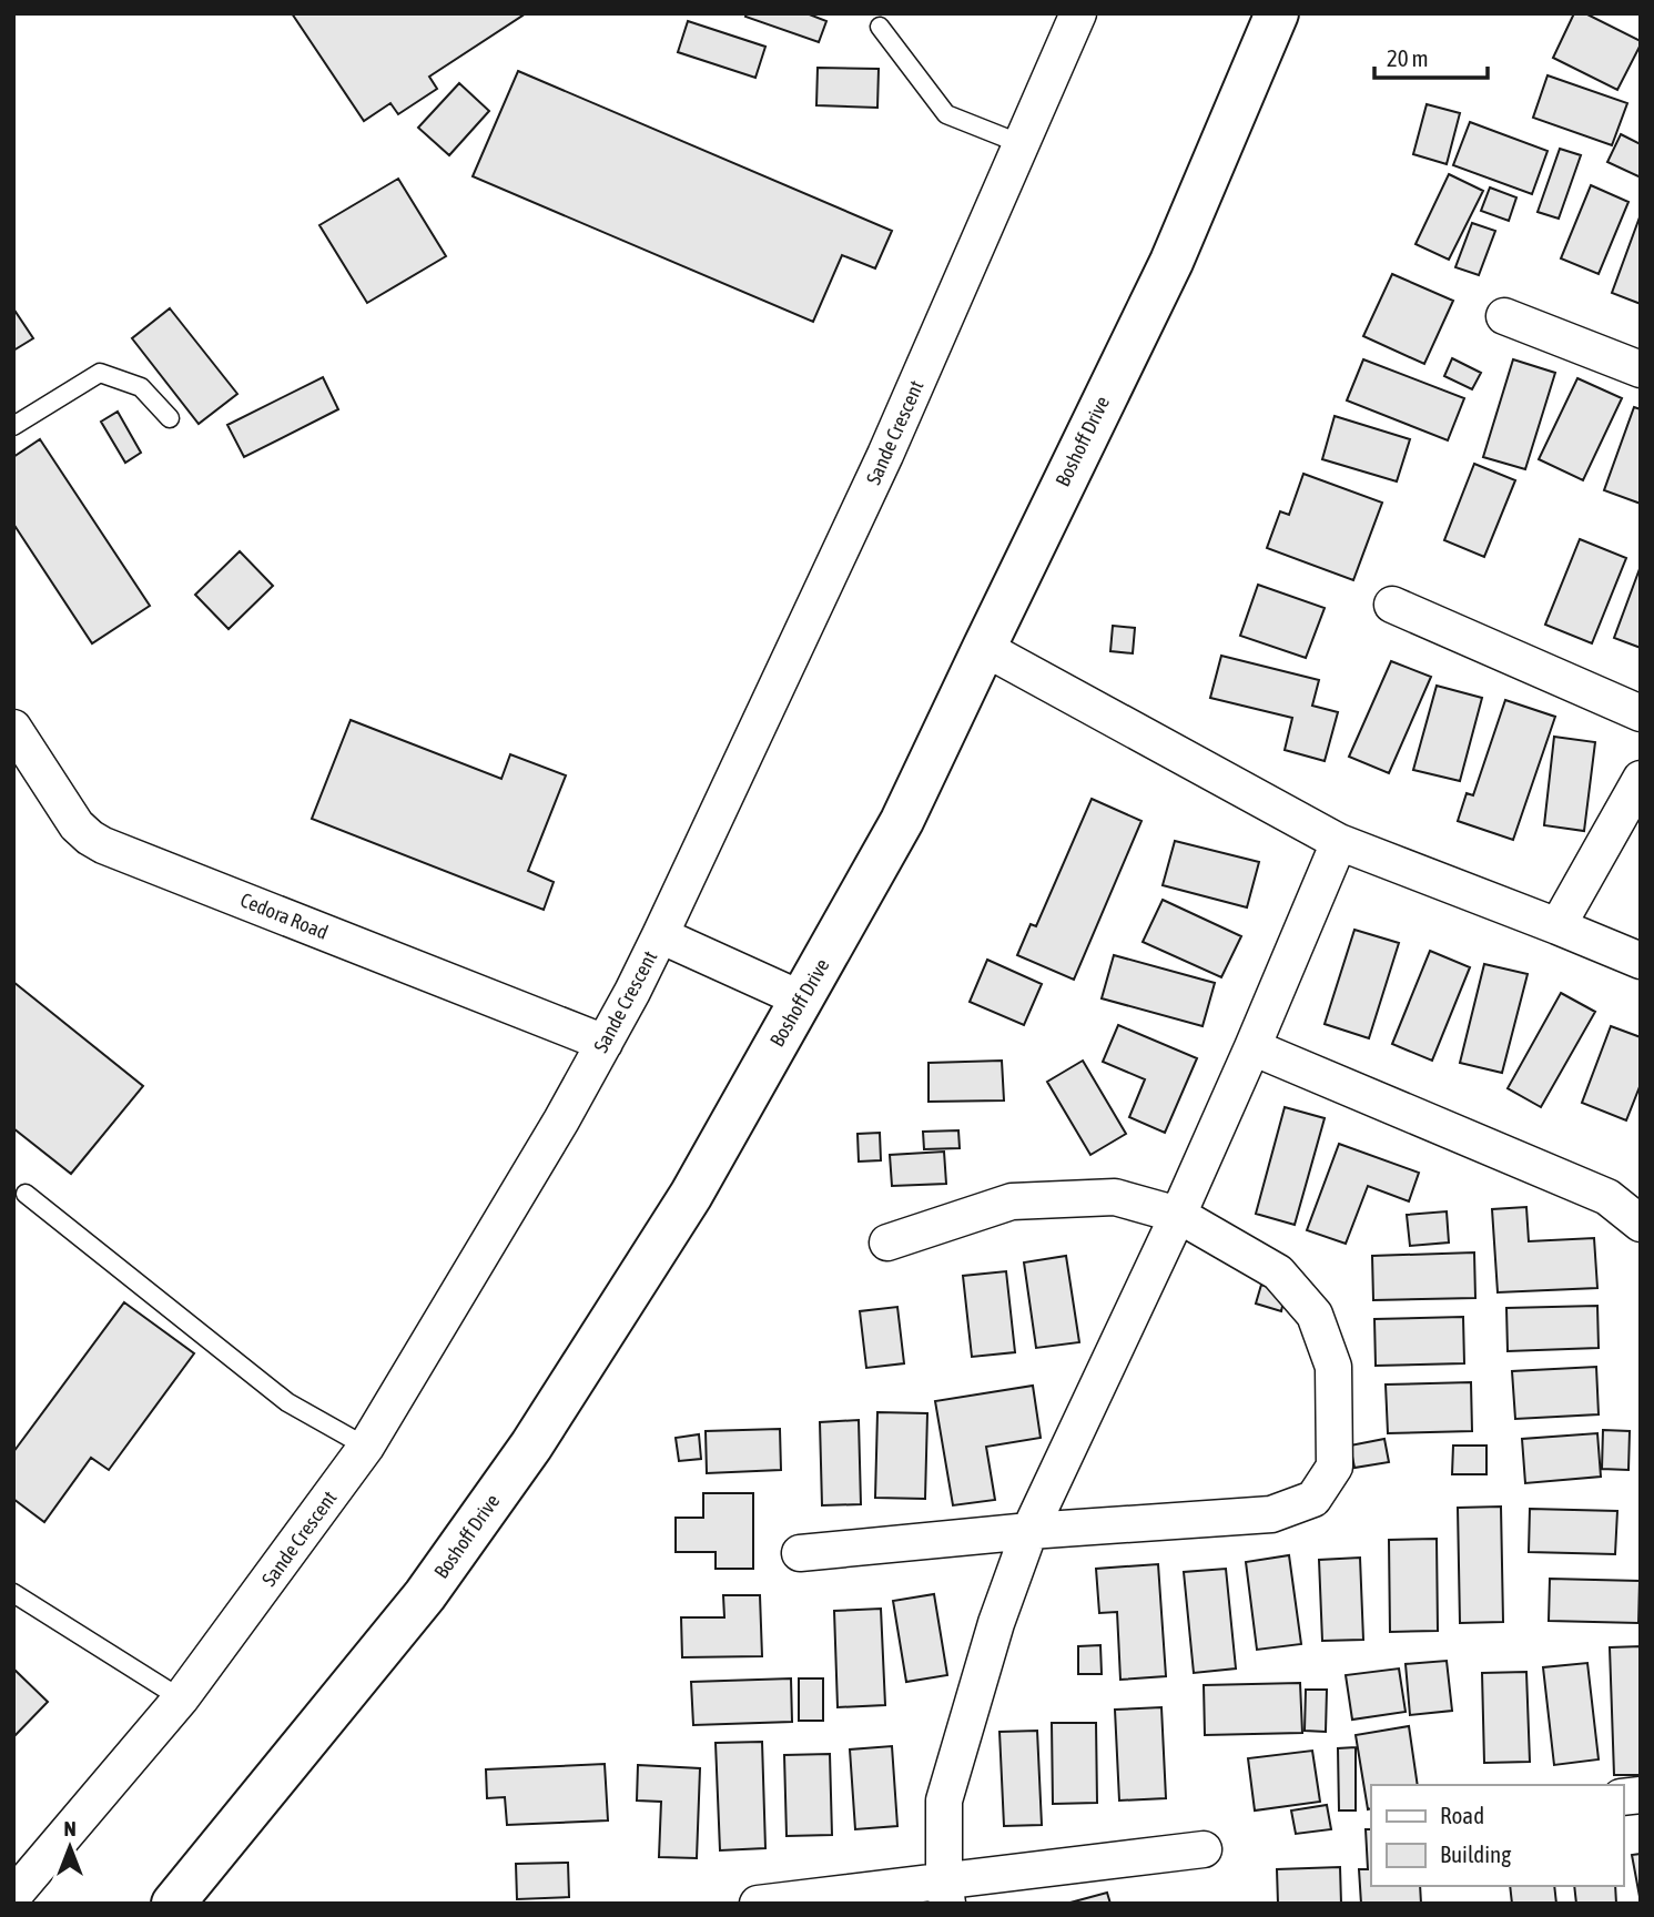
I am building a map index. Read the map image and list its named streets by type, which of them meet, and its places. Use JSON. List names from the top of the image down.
{
  "streets": {
    "main road": ["Boshoff Drive"],
    "street": ["Sande Crescent", "Cedora Road"]
  },
  "crossings": [
    ["Sande Crescent", "Cedora Road"]
  ],
  "legend": ["Road", "Building"],
  "scale_bar": "20 m",
  "north": "top"
}
